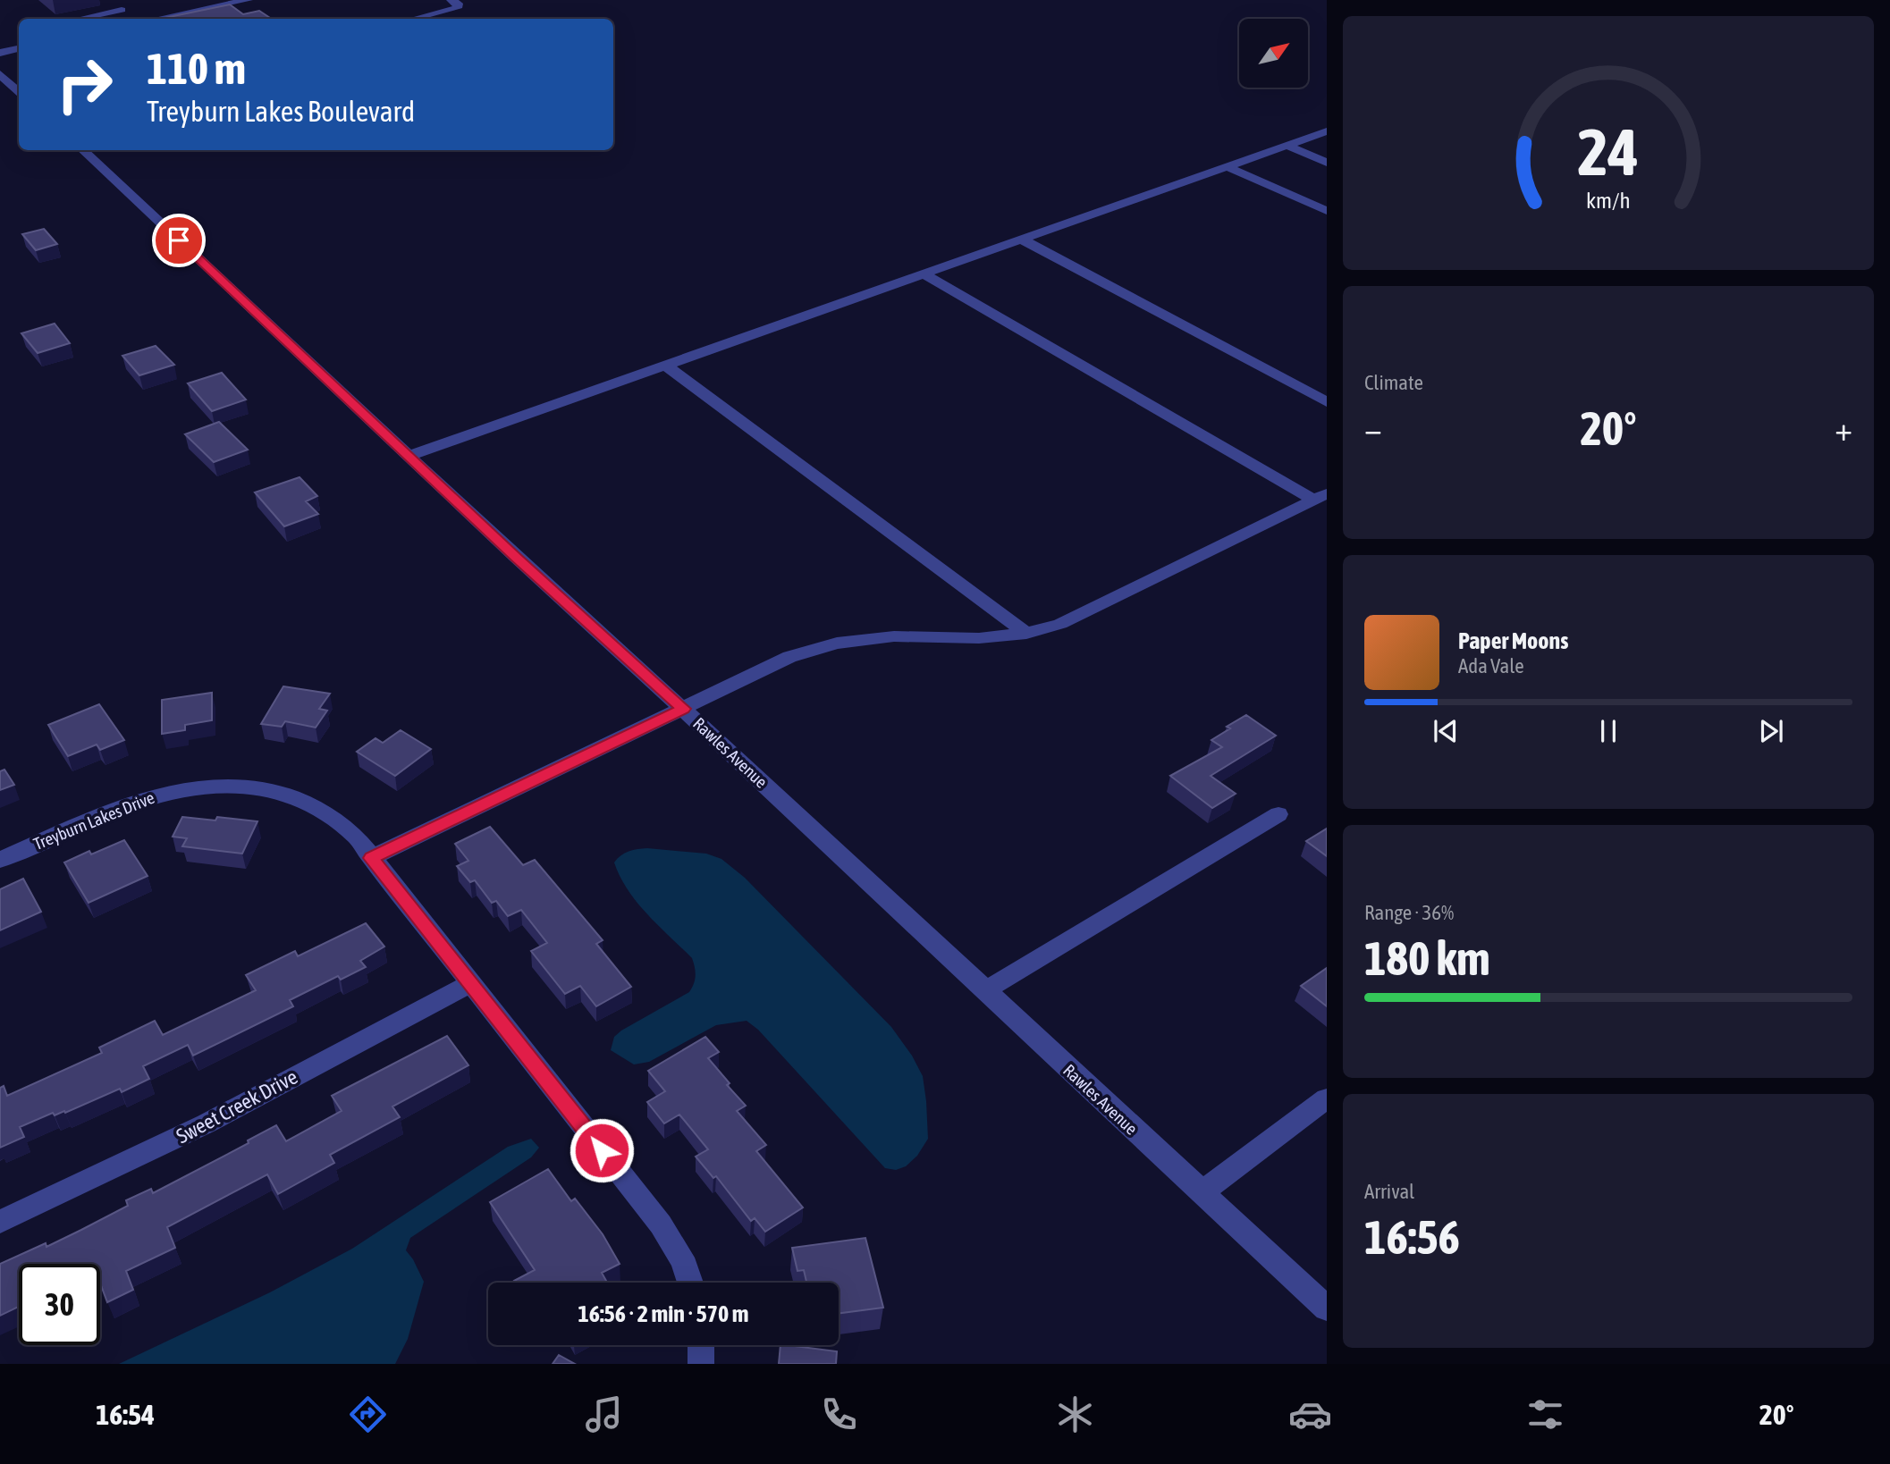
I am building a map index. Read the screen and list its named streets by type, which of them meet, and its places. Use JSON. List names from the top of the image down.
{
  "streets": {
    "street": ["Rawles Avenue", "Treyburn Lakes Drive", "Sweet Creek Drive"]
  },
  "crossings": [
    ["Treyburn Lakes Drive", "Sweet Creek Drive"]
  ],
  "north": "top right",
  "page": {
    "turn": ["110 m", "Treyburn Lakes Boulevard"],
    "tile": [
      "Climate",
      ["Range · 36%", "180 km"],
      ["Arrival", "16:56"]
    ],
    "heat": ["−", "20°", "+"],
    "song": ["Paper Moons", "Ada Vale"],
    "limit": "30",
    "trip": "16:56 · 2 min · 570 m",
    "tabs": ["16:54", "20°"],
    "gauge": ["24", "km/h"]
  }
}
